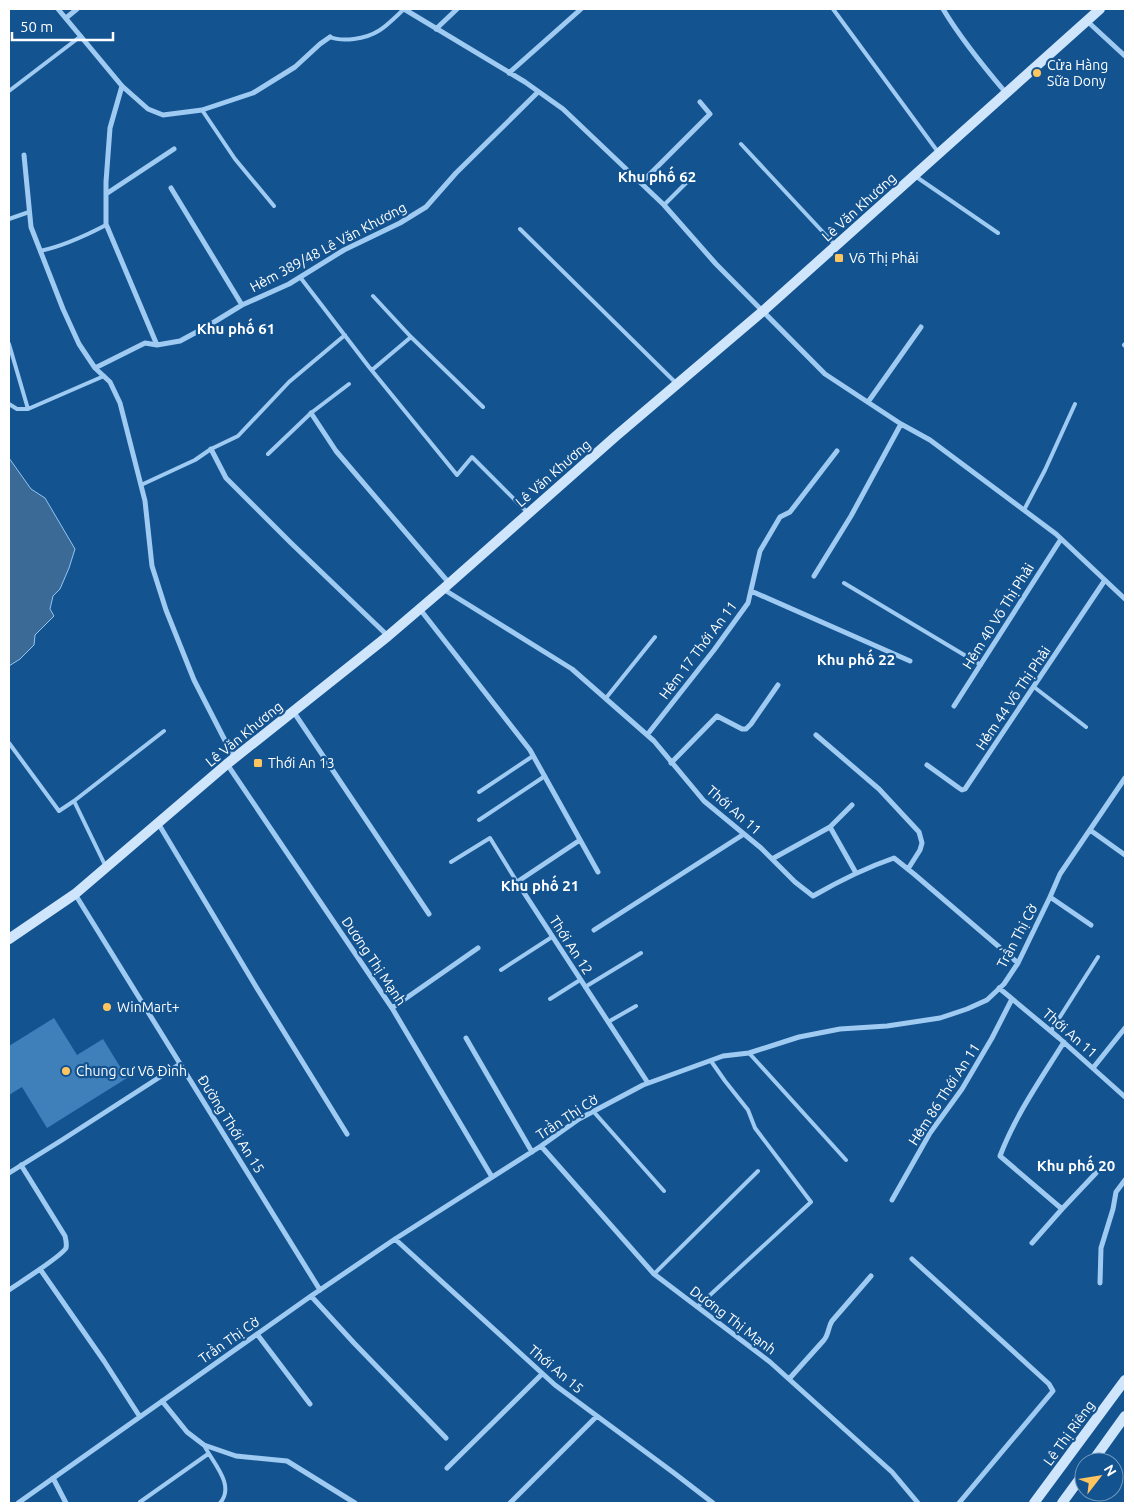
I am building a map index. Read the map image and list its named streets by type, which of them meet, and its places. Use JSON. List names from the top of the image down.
{
  "streets": {
    "main road": ["Lê Văn Khương", "Lê Thị Riêng"],
    "street": [
      "Hẻm 389/48 Lê Văn Khương",
      "Hẻm 40 Võ Thị Phải",
      "Hẻm 17 Thới An 11",
      "Hẻm 44 Võ Thị Phải",
      "Thới An 11",
      "Trần Thị Cờ",
      "Thới An 12",
      "Dương Thị Mạnh",
      "Hẻm 86 Thới An 11",
      "Đường Thới An 15",
      "Thới An 15"
    ]
  },
  "crossings": [
    ["Lê Văn Khương", "Thới An 11"],
    ["Lê Văn Khương", "Dương Thị Mạnh"],
    ["Lê Văn Khương", "Đường Thới An 15"],
    ["Hẻm 389/48 Lê Văn Khương", "Dương Thị Mạnh"],
    ["Hẻm 17 Thới An 11", "Thới An 11"],
    ["Thới An 11", "Trần Thị Cờ"],
    ["Thới An 11", "Hẻm 86 Thới An 11"],
    ["Trần Thị Cờ", "Thới An 12"],
    ["Trần Thị Cờ", "Dương Thị Mạnh"],
    ["Trần Thị Cờ", "Đường Thới An 15"],
    ["Trần Thị Cờ", "Thới An 15"]
  ],
  "districts": [
    "Khu phố 62",
    "Khu phố 61",
    "Khu phố 22",
    "Khu phố 21",
    "Khu phố 20"
  ],
  "places": {
    "other": ["Cửa Hàng Sữa Dony", "WinMart+", "Chung cư Võ Đình"],
    "transit": ["Võ Thị Phải", "Thới An 13"]
  },
  "scale_bar": "50 m",
  "north": "top right"
}
